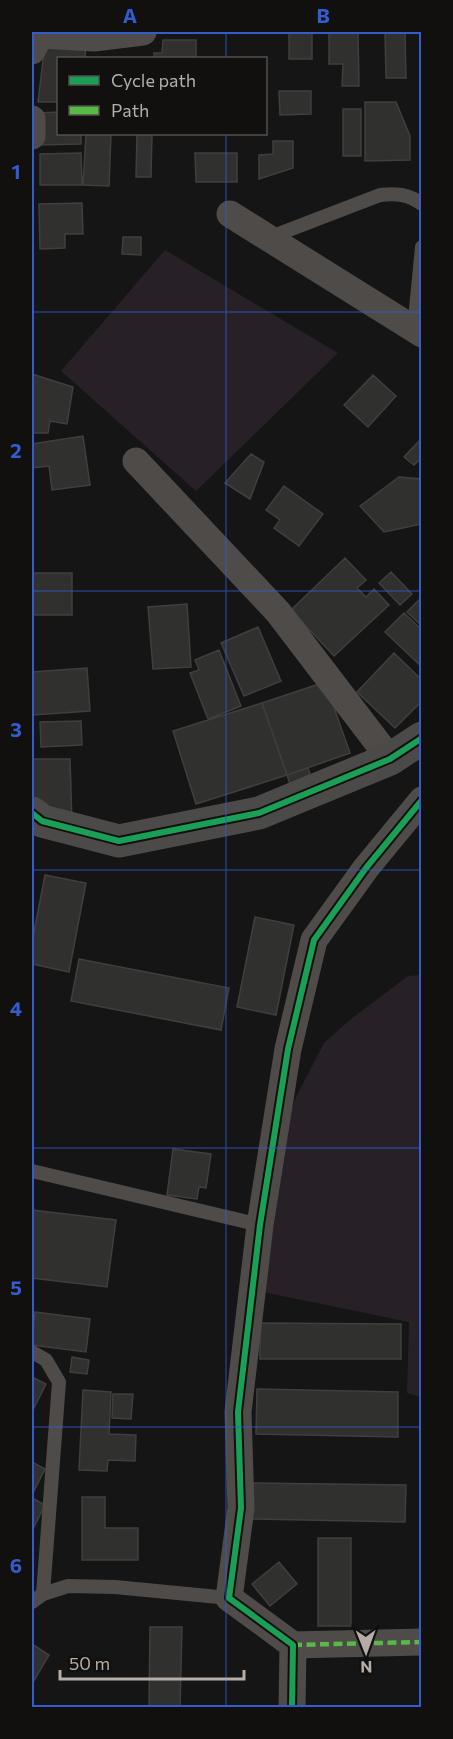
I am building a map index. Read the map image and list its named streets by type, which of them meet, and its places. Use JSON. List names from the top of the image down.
{
  "legend": ["Cycle path", "Path"],
  "scale_bar": "50 m",
  "north": "bottom",
  "grid": {
    "columns": ["A", "B"],
    "rows": [
      "1",
      "2",
      "3",
      "4",
      "5",
      "6"
    ]
  }
}
